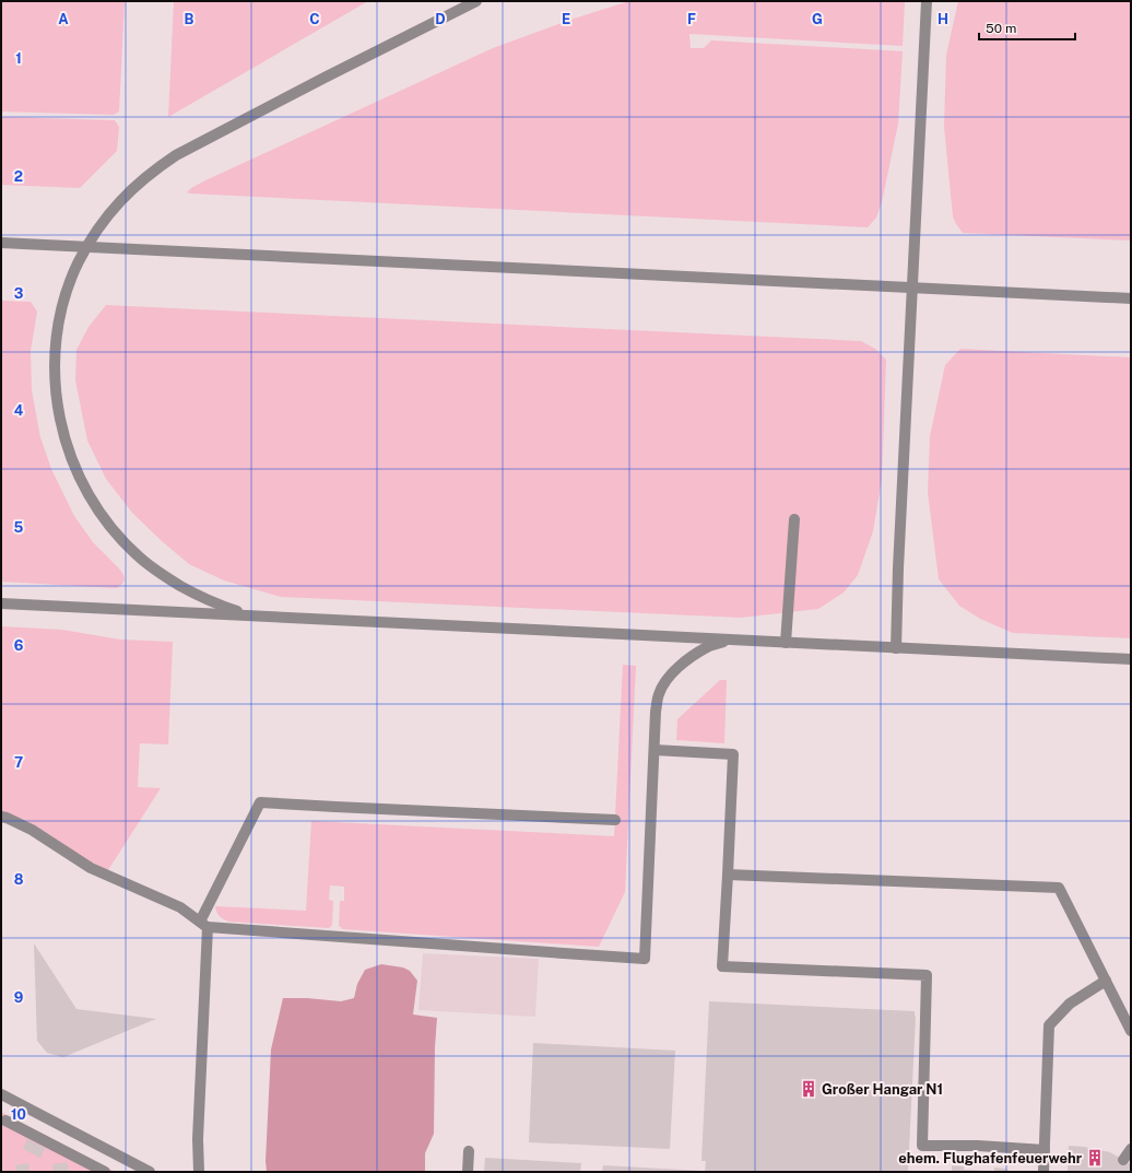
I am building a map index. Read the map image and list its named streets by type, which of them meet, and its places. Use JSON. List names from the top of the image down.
{
  "places": {
    "building": ["Großer Hangar N1", "ehem. Flughafenfeuerwehr"]
  },
  "scale_bar": "50 m",
  "grid": {
    "columns": [
      "A",
      "B",
      "C",
      "D",
      "E",
      "F",
      "G",
      "H"
    ],
    "rows": [
      "1",
      "2",
      "3",
      "4",
      "5",
      "6",
      "7",
      "8",
      "9",
      "10"
    ]
  }
}
